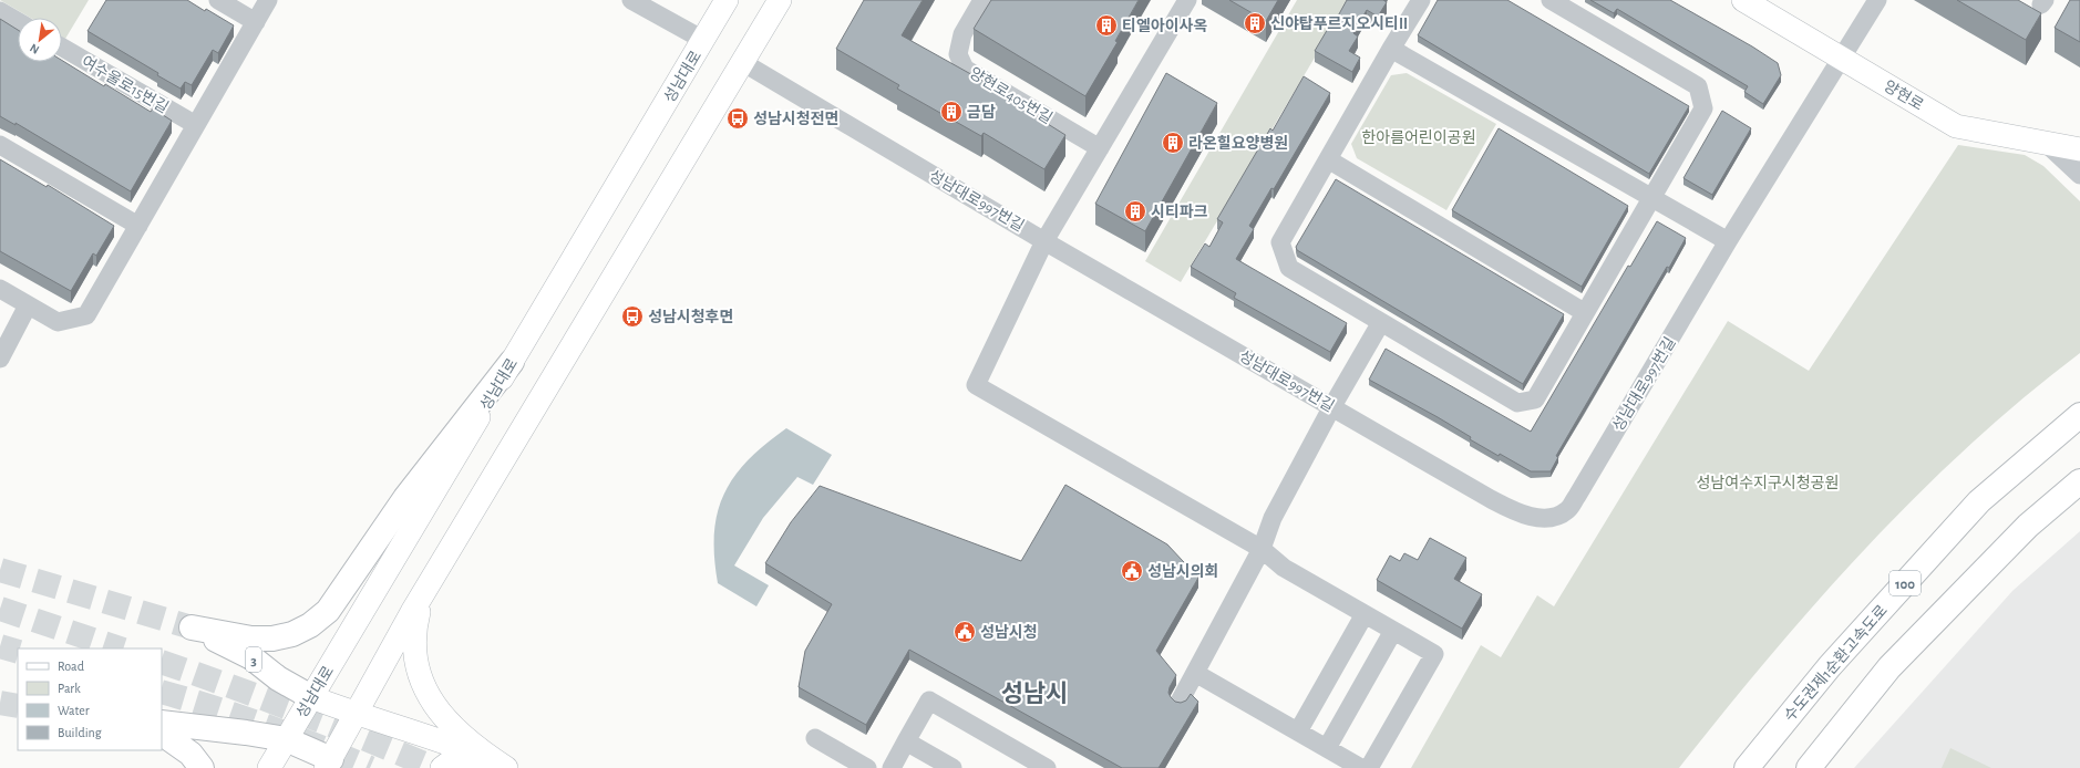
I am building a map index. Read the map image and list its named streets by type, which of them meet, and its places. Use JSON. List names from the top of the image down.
{
  "streets": {
    "highway": ["100", "3", "수도권제1순환고속도로"],
    "main road": ["성남대로", "양현로"],
    "street": ["여수울로15번길", "양현로405번길", "성남대로997번길"]
  },
  "crossings": [
    ["성남대로", "3"],
    ["양현로", "성남대로997번길"]
  ],
  "districts": ["성남시"],
  "parks": ["한아름어린이공원", "성남여수지구시청공원"],
  "places": {
    "building": [
      "신야탑푸르지오시티II",
      "티엘아이사옥",
      "금담",
      "라온힐요양병원",
      "시티파크"
    ],
    "bus stop": ["성남시청전면", "성남시청후면"],
    "public building": ["성남시의회", "성남시청"]
  },
  "legend": [
    "Road",
    "Park",
    "Water",
    "Building"
  ],
  "north": "bottom left"
}
